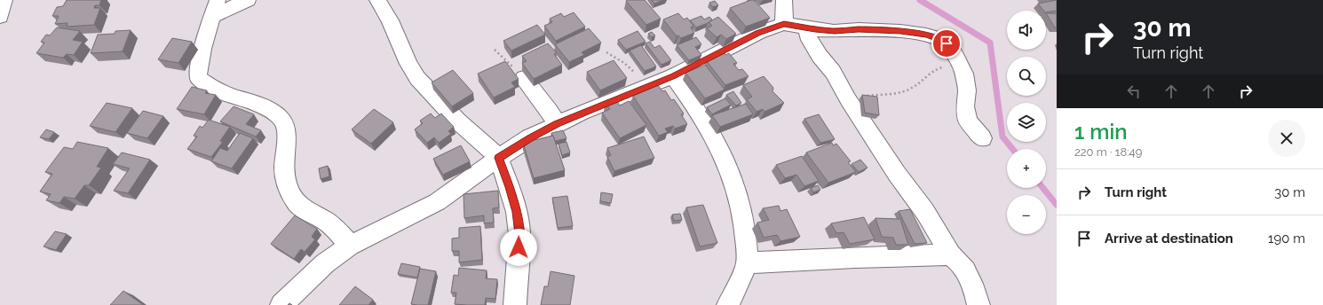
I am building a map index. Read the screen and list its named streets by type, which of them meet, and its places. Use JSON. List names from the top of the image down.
{
  "page": {
    "turn": ["30 m", "Turn right"],
    "map_buttons": ["+", "−"],
    "heading": ["1 min", "220 m · 18:49"],
    "list": [
      {
        "name": "Turn right",
        "value": "30 m"
      },
      {
        "name": "Arrive at destination",
        "value": "190 m"
      }
    ]
  }
}
